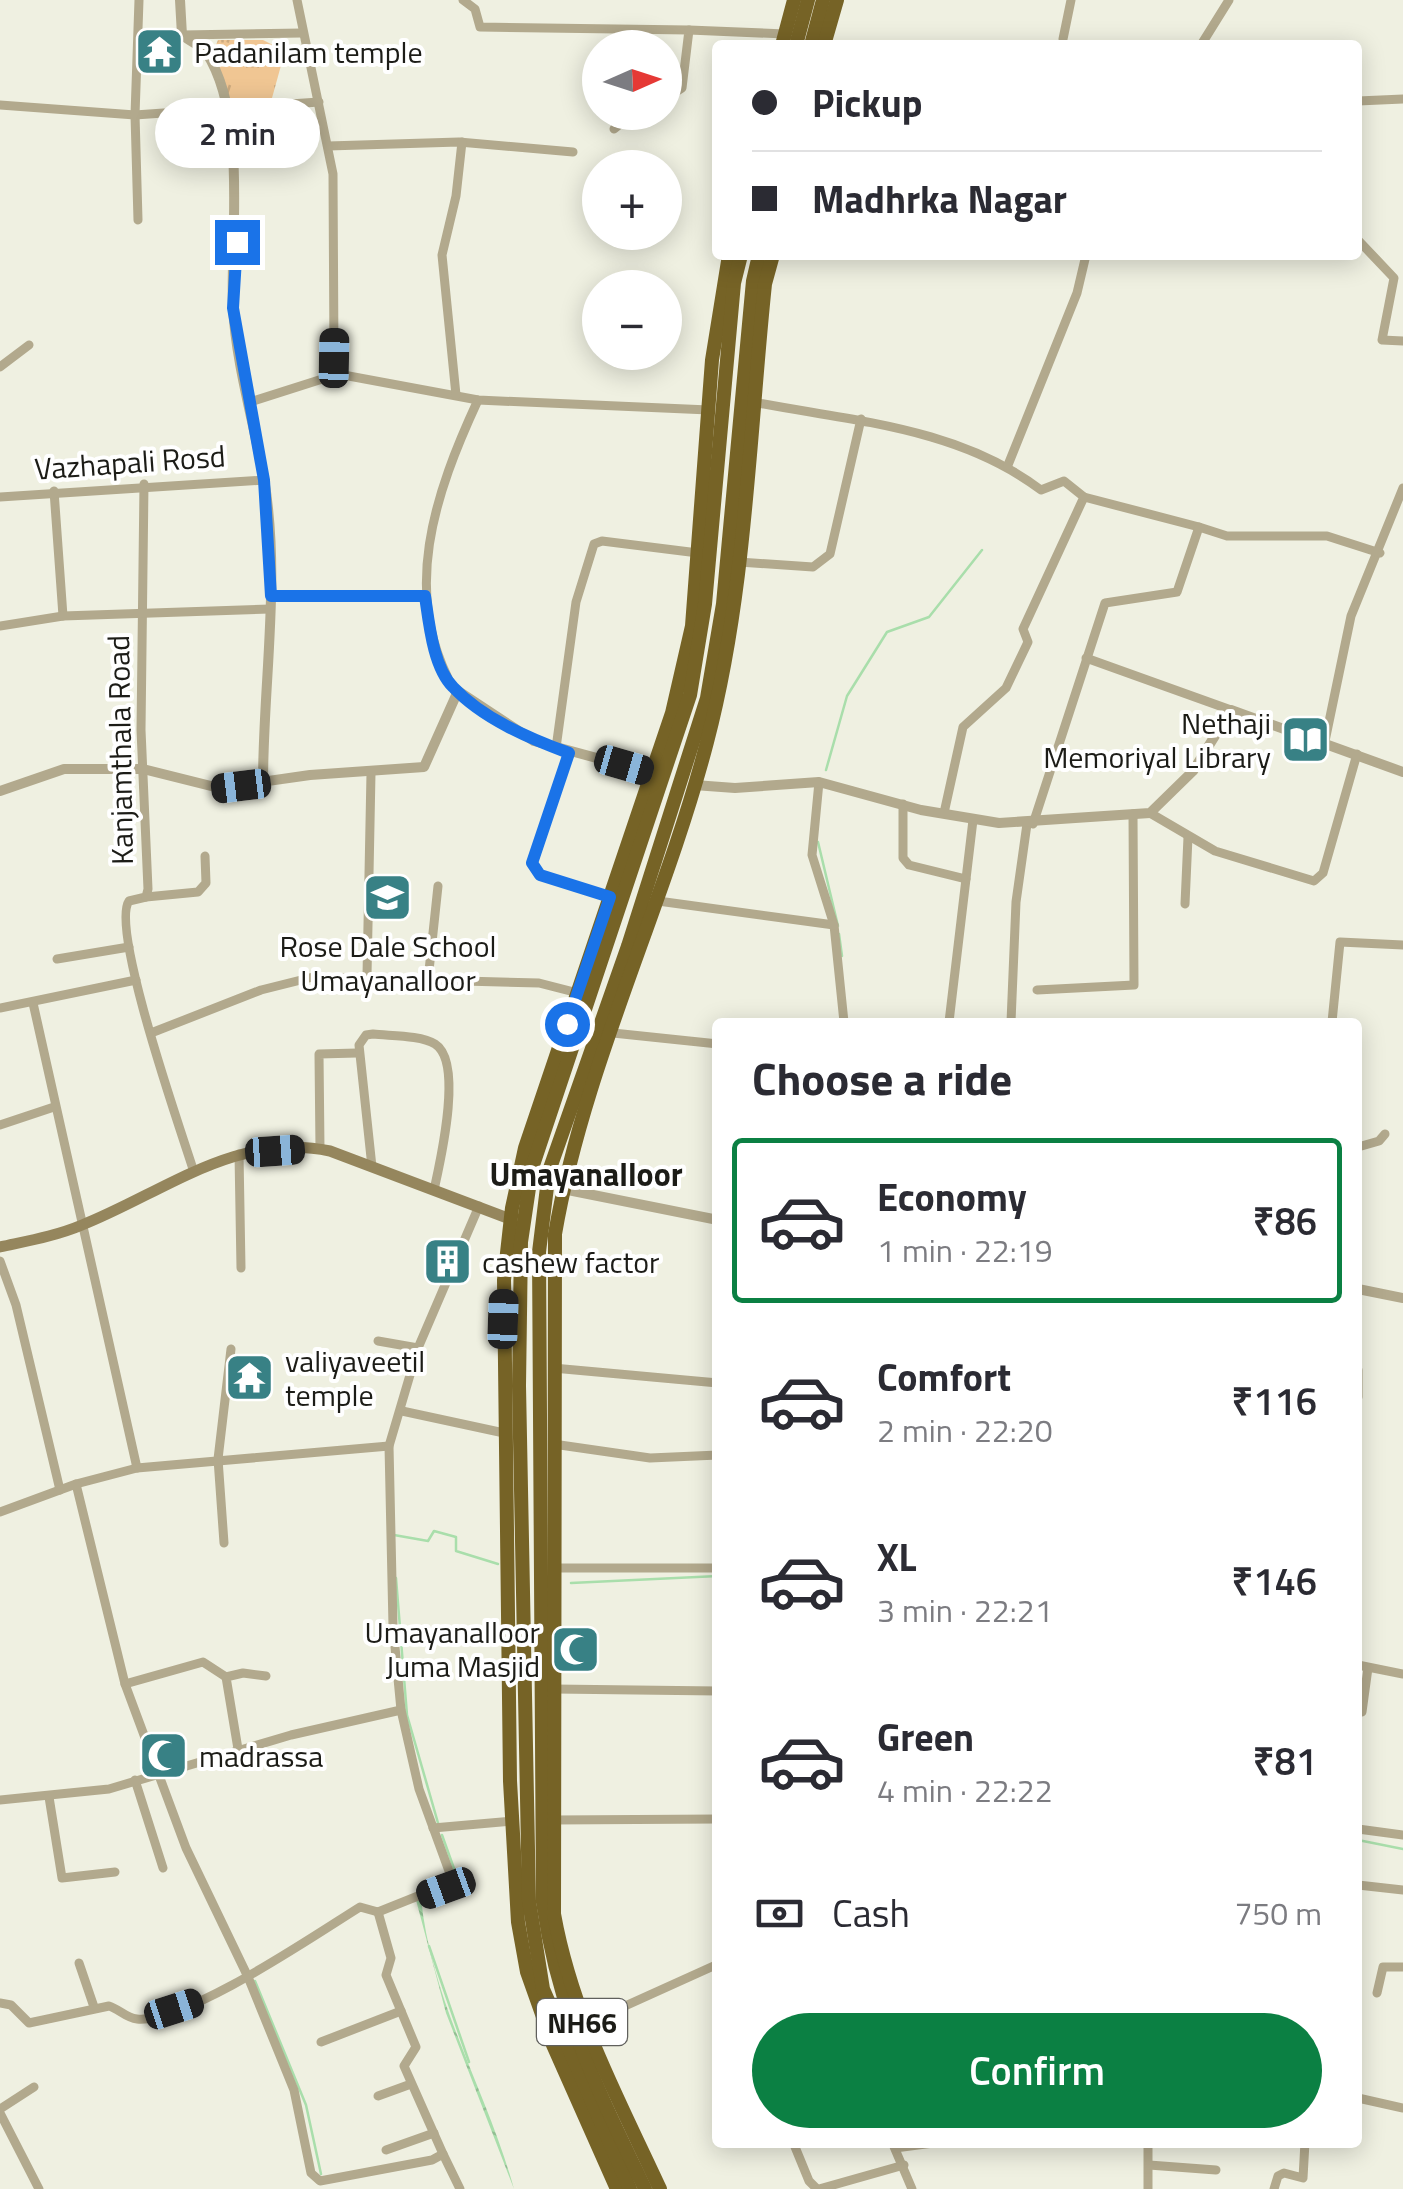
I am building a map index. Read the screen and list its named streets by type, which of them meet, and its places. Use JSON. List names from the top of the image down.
{
  "streets": {
    "highway": ["NH66"],
    "street": ["Vazhapali Rosd", "Kanjamthala Road"]
  },
  "crossings": [
    ["Vazhapali Rosd", "Kanjamthala Road"]
  ],
  "districts": ["Umayanalloor"],
  "places": {
    "temple": ["Padanilam temple", "valiyaveetil temple"],
    "library": ["Nethaji Memoriyal Library"],
    "school or university": ["Rose Dale School Umayanalloor"],
    "building": ["cashew factor"],
    "mosque": ["Umayanalloor Juma Masjid", "madrassa"]
  },
  "north": "right",
  "page": {
    "map_buttons": ["+", "−"],
    "banner": ["Pickup", "Madhrka Nagar"],
    "bubble": "2 min",
    "heading": "Choose a ride",
    "list": [
      {
        "name": "Economy",
        "note": "1 min · 22:19",
        "value": "₹86"
      },
      {
        "name": "Comfort",
        "note": "2 min · 22:20",
        "value": "₹116"
      },
      {
        "name": "XL",
        "note": "3 min · 22:21",
        "value": "₹146"
      },
      {
        "name": "Green",
        "note": "4 min · 22:22",
        "value": "₹81"
      }
    ],
    "pay": ["Cash", "750 m"],
    "buttons": "Confirm"
  }
}
